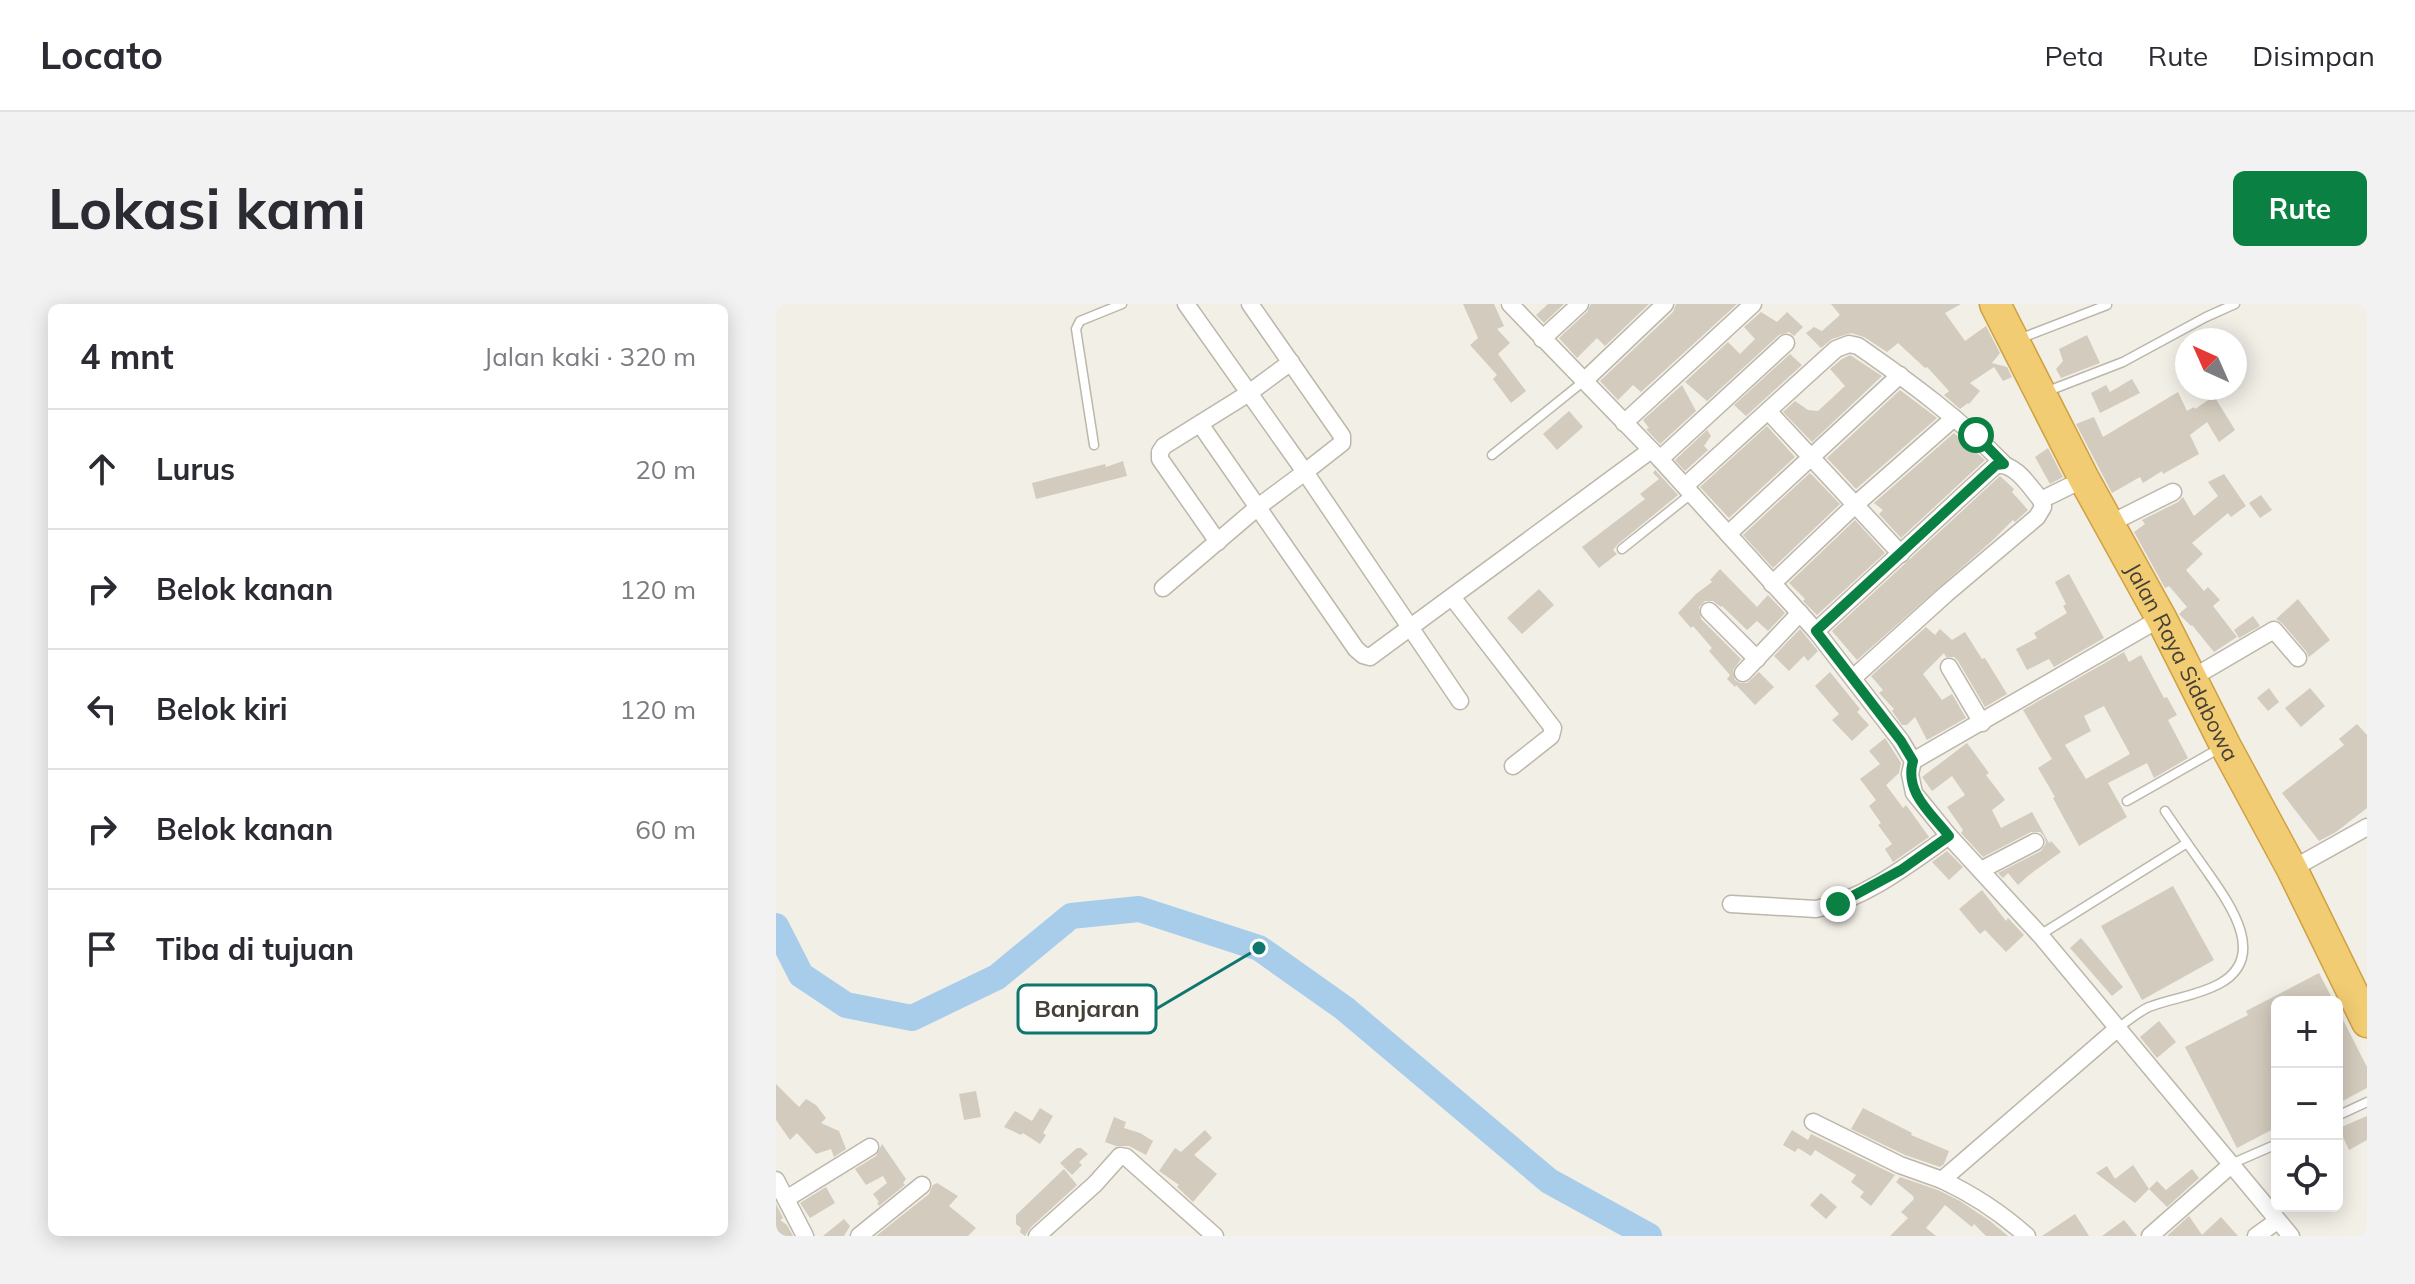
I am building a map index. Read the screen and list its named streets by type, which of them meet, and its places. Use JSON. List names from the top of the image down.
{
  "streets": {
    "highway": ["Jalan Raya Sidabowa"]
  },
  "places": ["Banjaran"],
  "north": "top left",
  "page": {
    "header": "Locato",
    "nav": ["Peta", "Rute", "Disimpan"],
    "buttons": "Rute",
    "title": "Lokasi kami",
    "heading": ["4 mnt", "Jalan kaki · 320 m"],
    "list": [
      ["Lurus", "20 m"],
      ["Belok kanan", "120 m"],
      ["Belok kiri", "120 m"],
      ["Belok kanan", "60 m"],
      "Tiba di tujuan"
    ],
    "map_buttons": ["+", "−"]
  }
}
